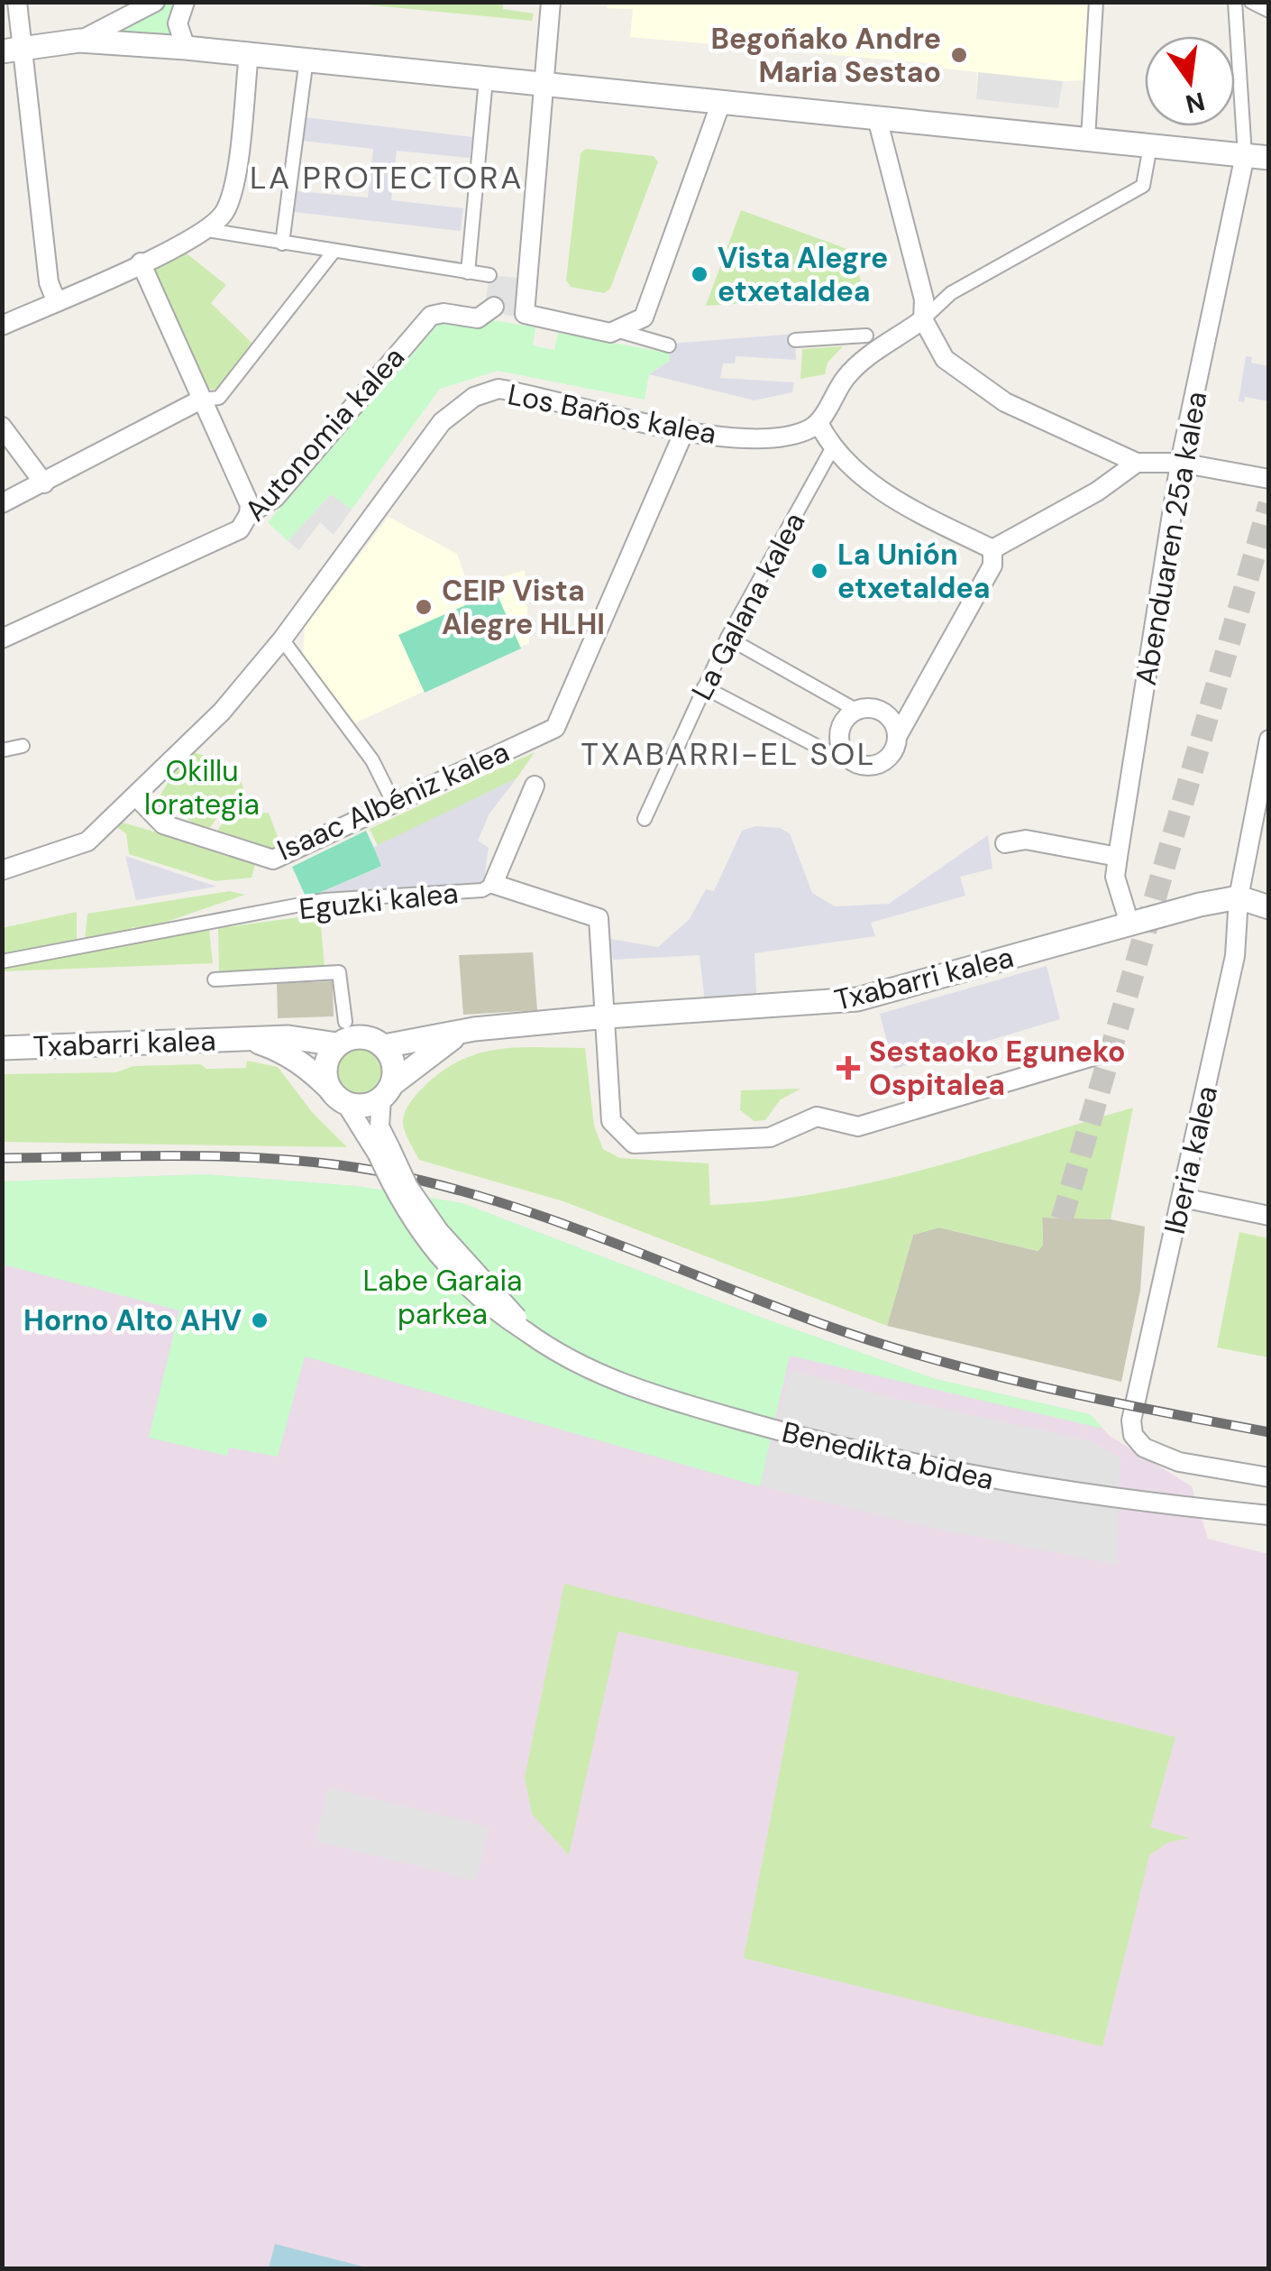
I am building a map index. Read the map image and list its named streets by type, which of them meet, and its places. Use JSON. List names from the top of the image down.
{
  "streets": {
    "street": [
      "Los Baños kalea",
      "Autonomia kalea",
      "Abenduaren 25a kalea",
      "La Galana kalea",
      "Isaac Albéniz kalea",
      "Eguzki kalea",
      "Txabarri kalea",
      "Iberia kalea",
      "Benedikta bidea"
    ]
  },
  "crossings": [
    ["Los Baños kalea", "Isaac Albéniz kalea"],
    ["Abenduaren 25a kalea", "Txabarri kalea"],
    ["Eguzki kalea", "Txabarri kalea"],
    ["Txabarri kalea", "Iberia kalea"]
  ],
  "districts": ["LA PROTECTORA", "TXABARRI-EL SOL"],
  "parks": ["Okillu lorategia", "Labe Garaia parkea"],
  "places": {
    "other": [
      "Begoñako Andre Maria Sestao",
      "Vista Alegre etxetaldea",
      "La Unión etxetaldea",
      "CEIP Vista Alegre HLHI",
      "Horno Alto AHV"
    ],
    "health": ["Sestaoko Eguneko Ospitalea"]
  },
  "north": "bottom"
}
